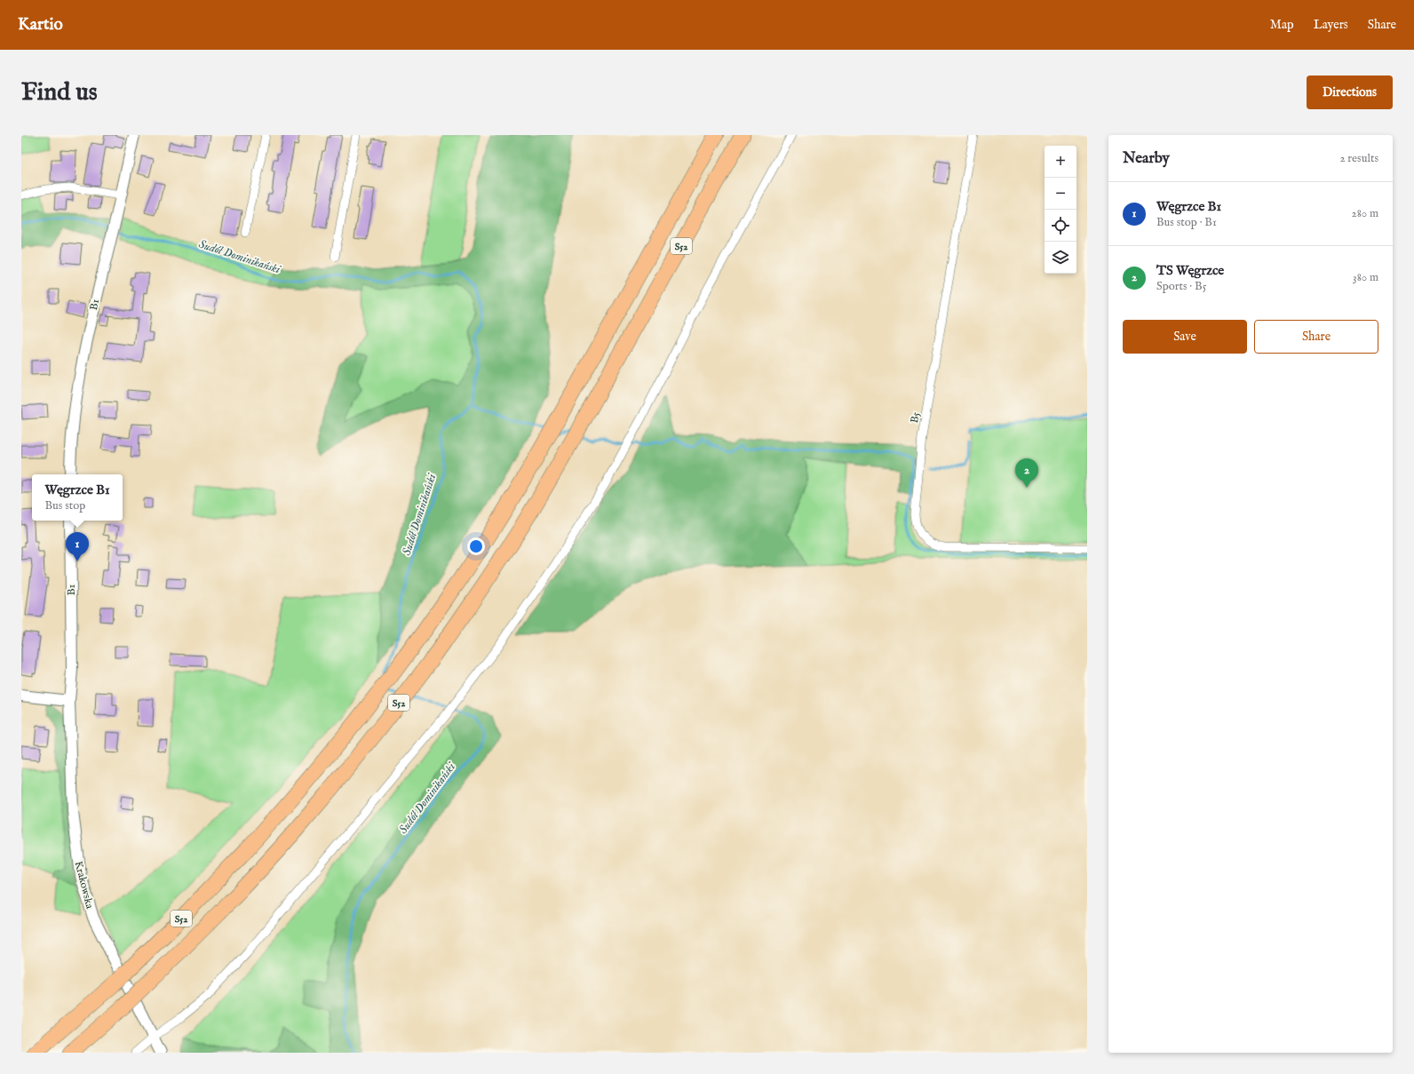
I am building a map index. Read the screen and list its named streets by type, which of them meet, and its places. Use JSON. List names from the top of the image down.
{
  "streets": {
    "highway": ["S52"],
    "street": ["B1", "B5", "Krakowska"]
  },
  "crossings": [
    ["B1", "Krakowska"]
  ],
  "water": ["Sudół Dominikański"],
  "page": {
    "header": "Kartio",
    "nav": ["Map", "Layers", "Share"],
    "buttons": [
      "Directions",
      ["Save", "Share"]
    ],
    "title": "Find us",
    "heading": ["Nearby", "2 results"],
    "map_buttons": ["+", "−"],
    "list": [
      {
        "mark": "1",
        "name": "Węgrzce B1",
        "note": "Bus stop · B1",
        "value": "280 m"
      },
      {
        "mark": "2",
        "name": "TS Węgrzce",
        "note": "Sports · B5",
        "value": "380 m"
      }
    ],
    "pins": ["2", "1"],
    "popup": ["Węgrzce B1", "Bus stop"]
  }
}
